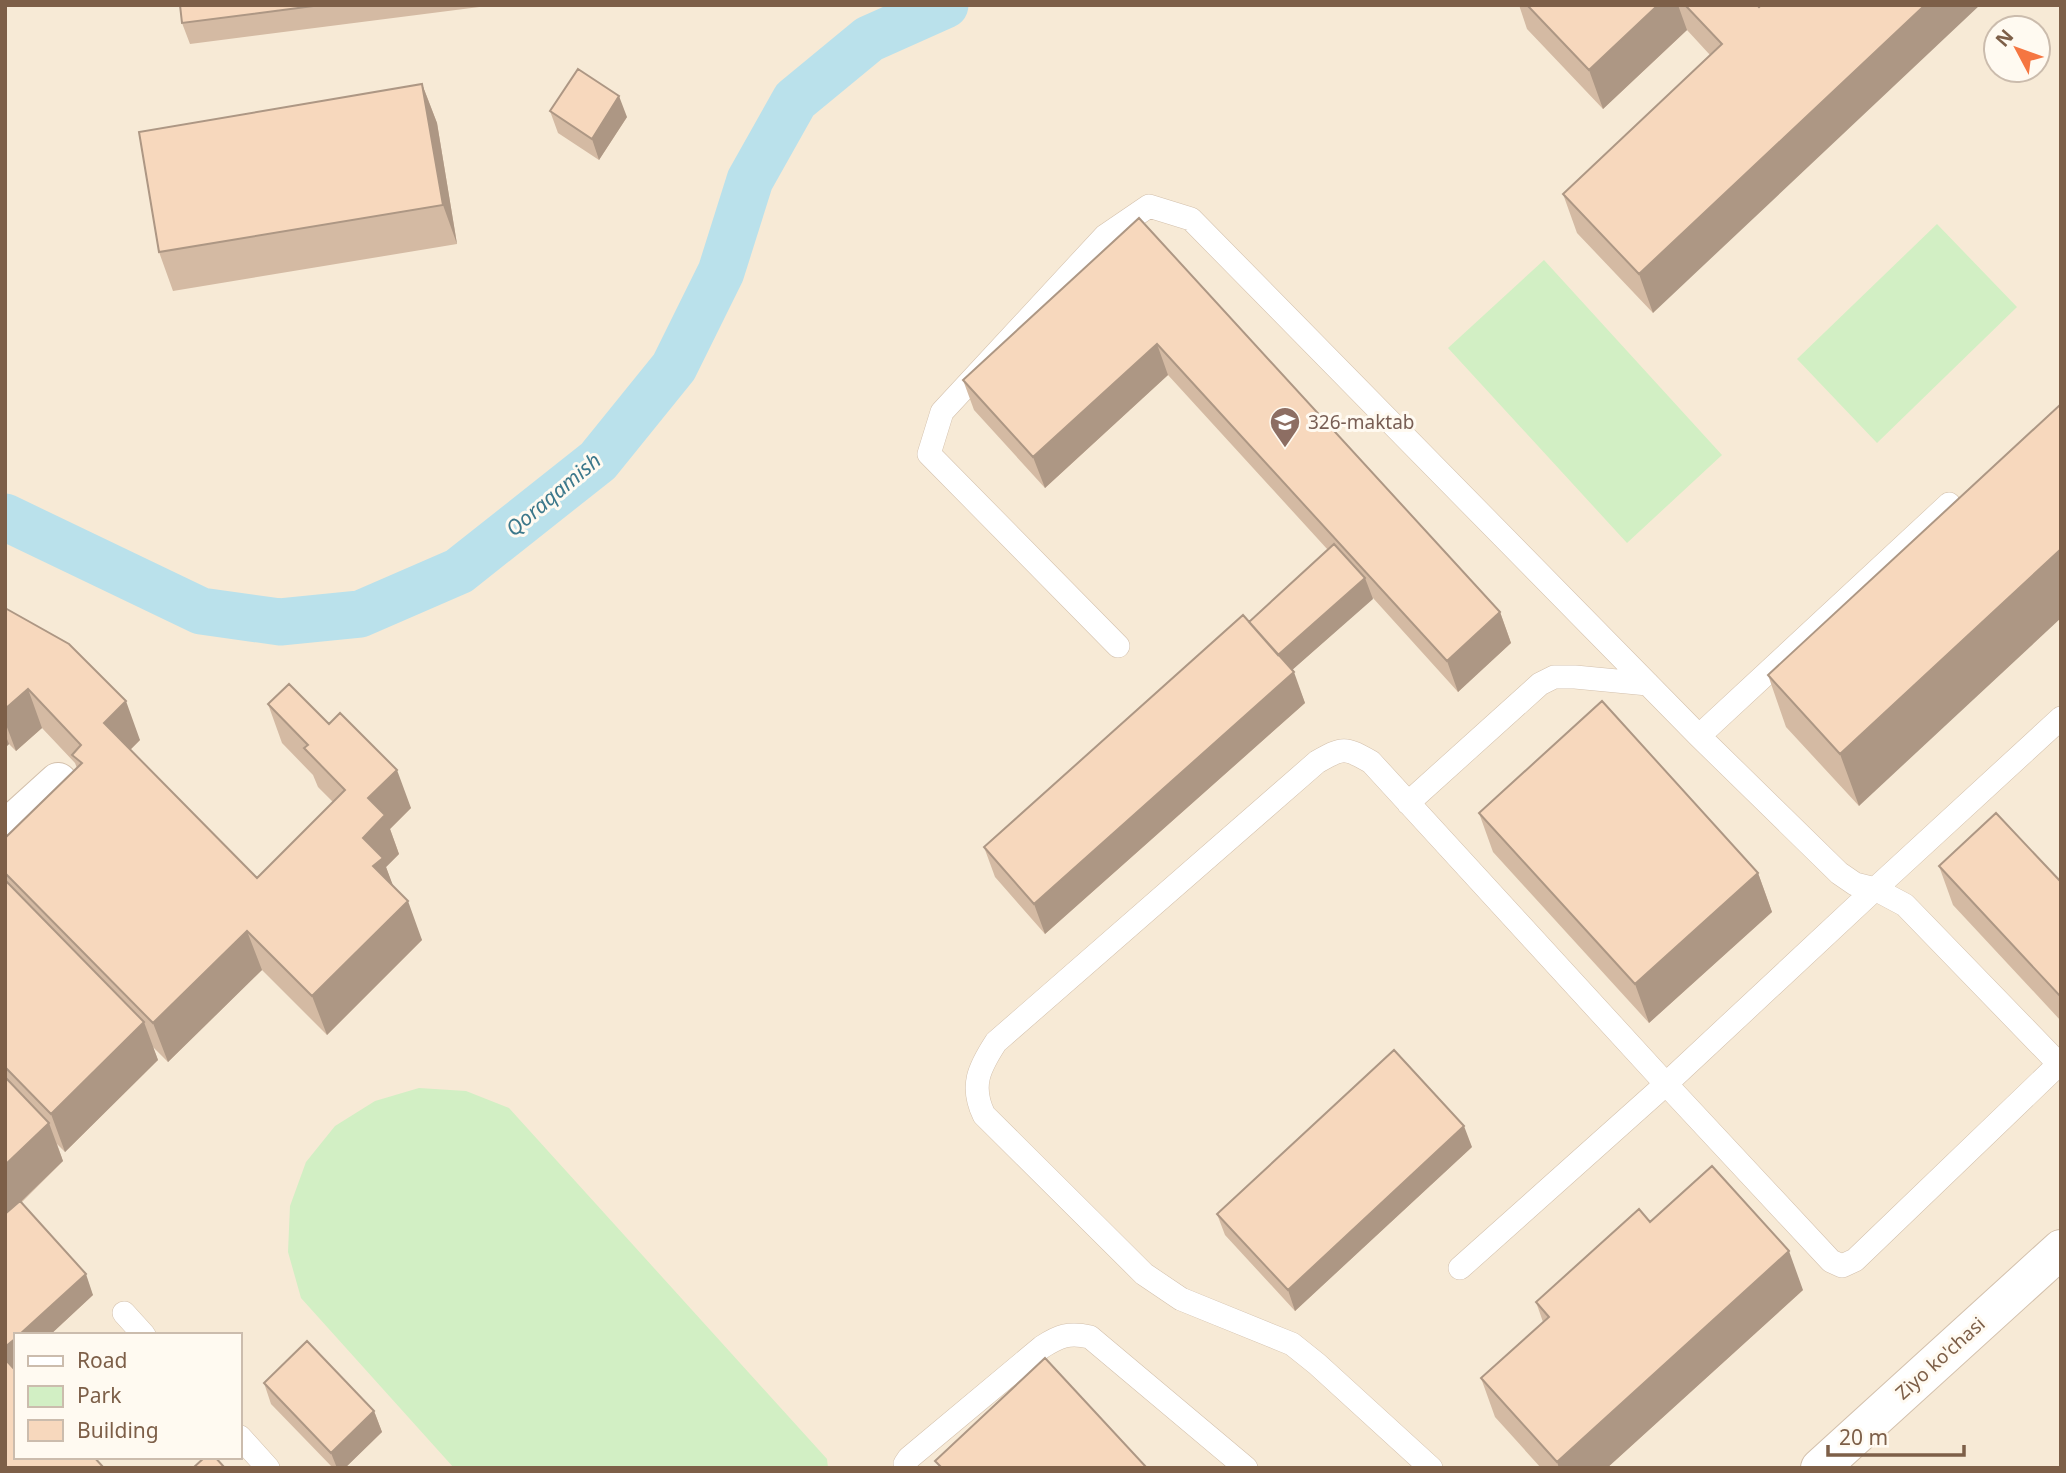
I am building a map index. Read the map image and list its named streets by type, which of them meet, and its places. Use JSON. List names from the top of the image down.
{
  "streets": {
    "street": ["Ziyo ko'chasi"]
  },
  "water": ["Qoraqamish"],
  "places": {
    "school or university": ["326-maktab"]
  },
  "legend": ["Road", "Park", "Building"],
  "scale_bar": "20 m",
  "north": "top left"
}
